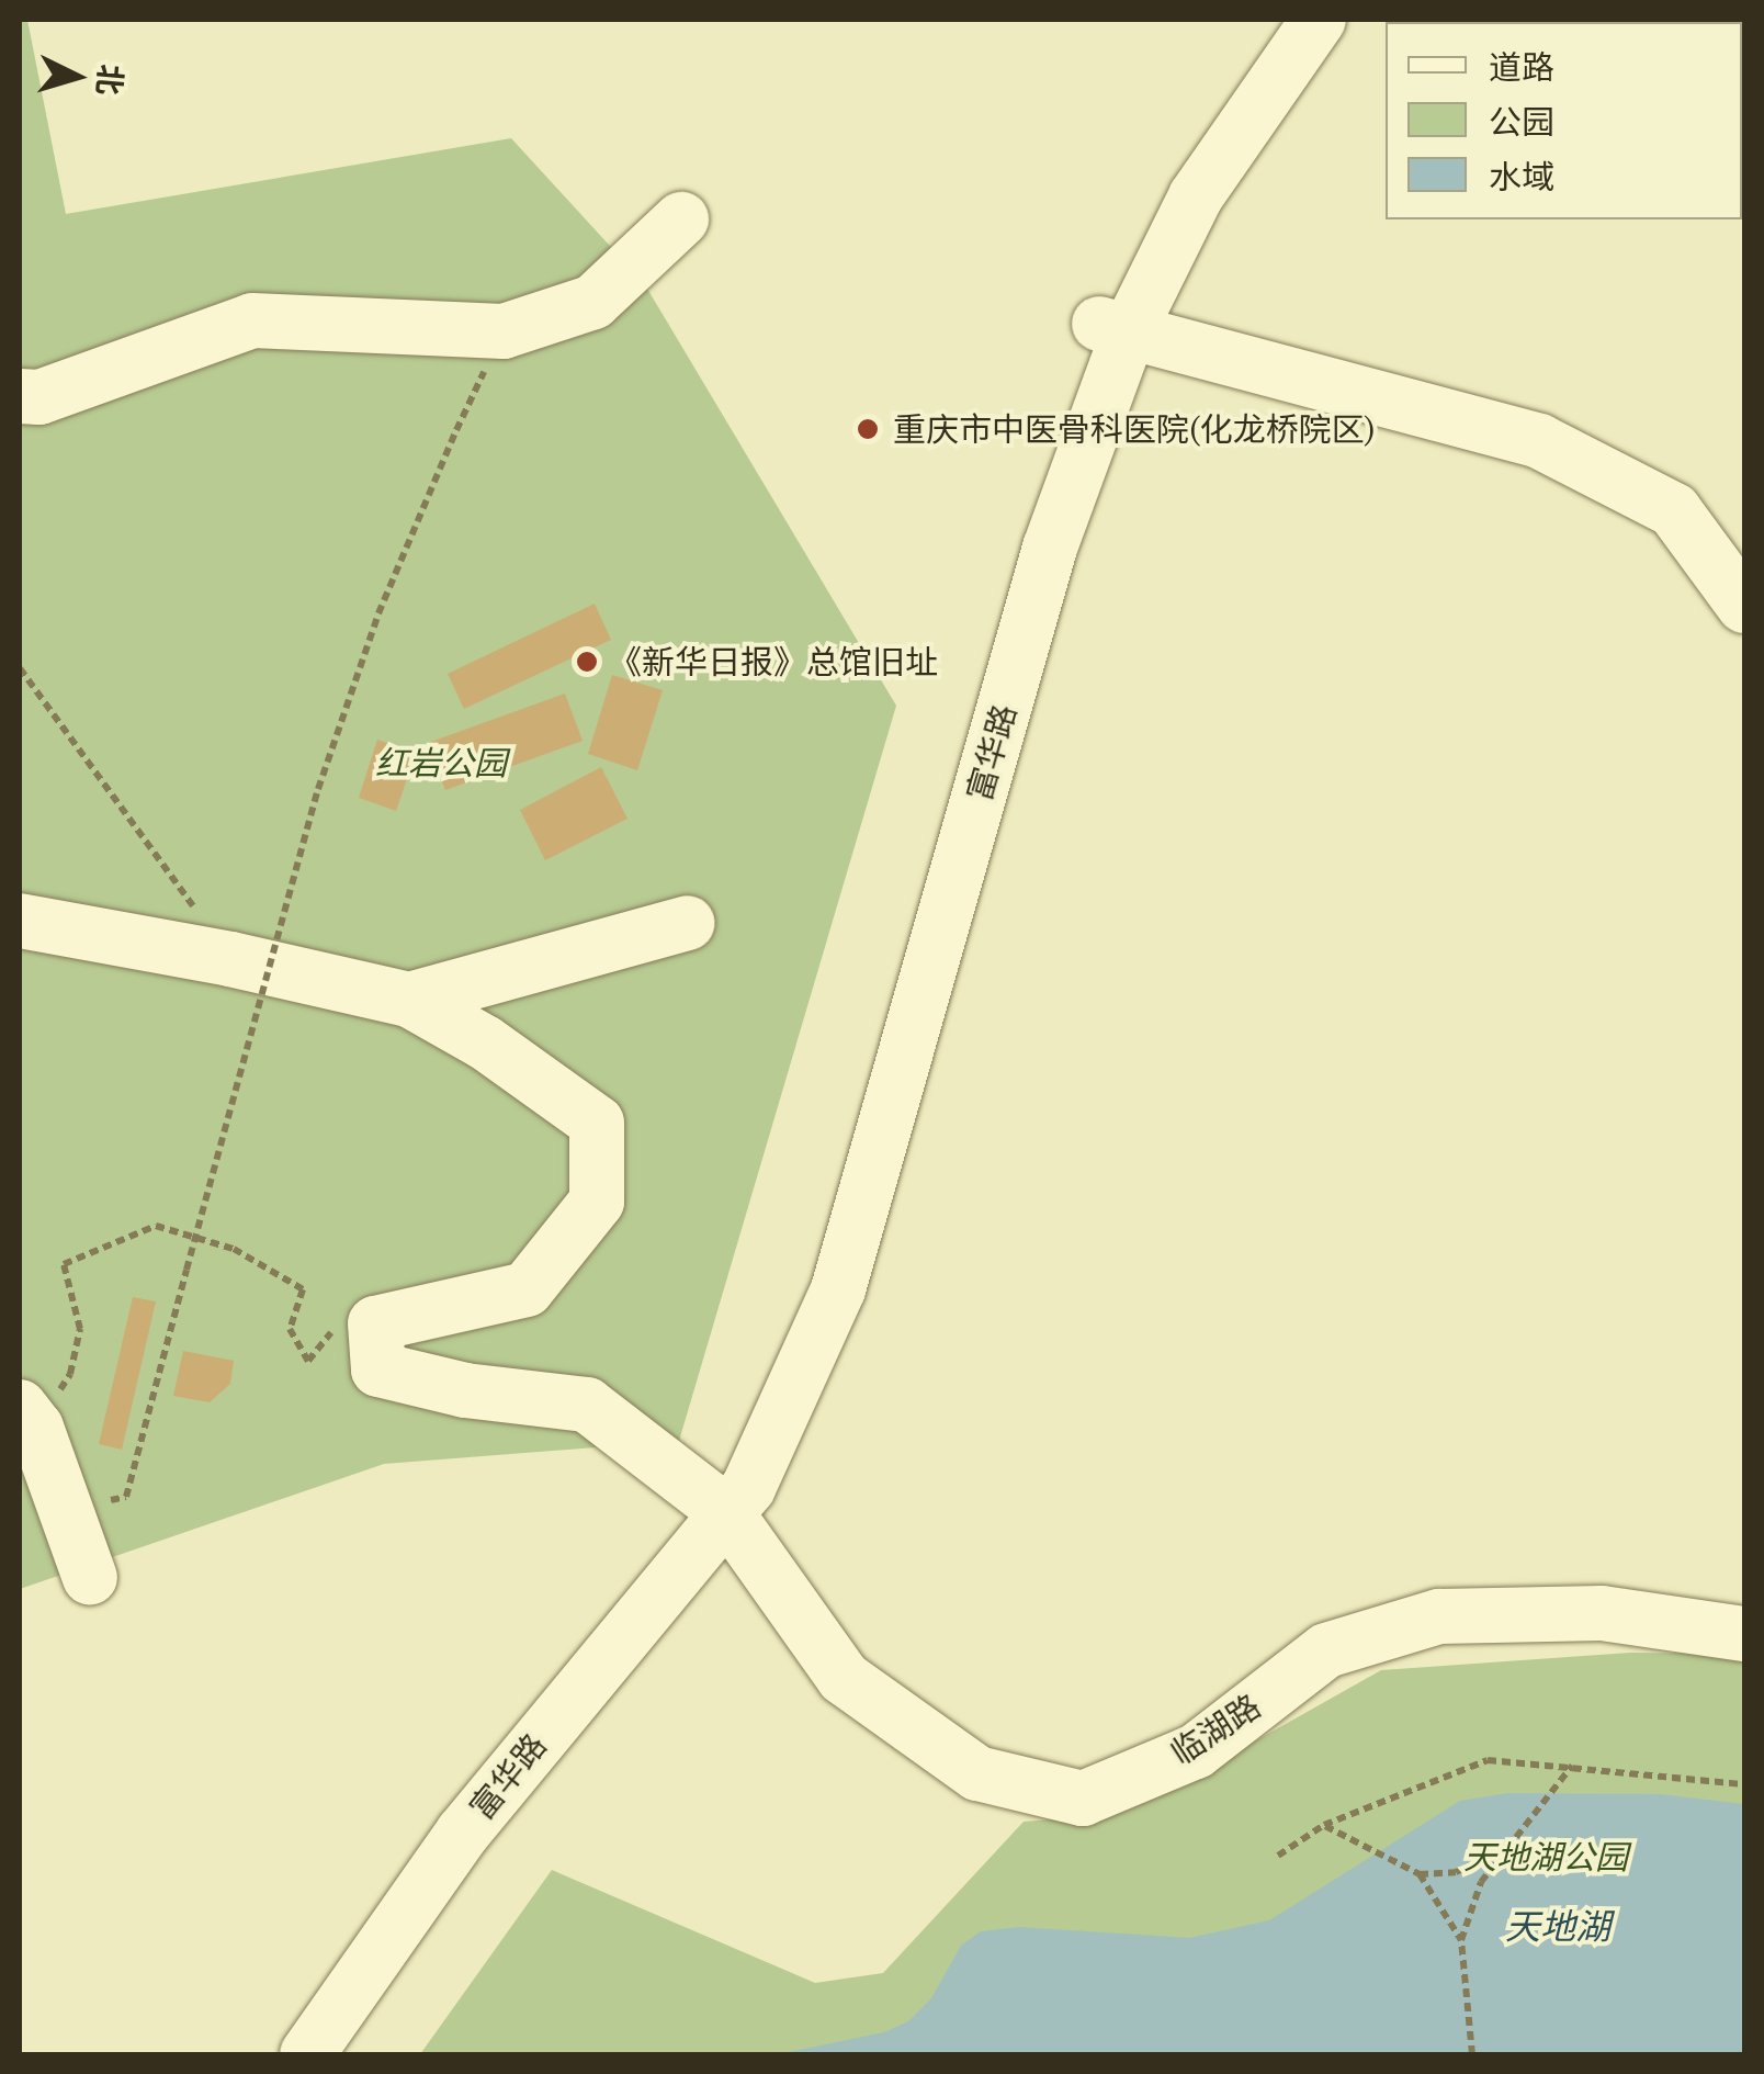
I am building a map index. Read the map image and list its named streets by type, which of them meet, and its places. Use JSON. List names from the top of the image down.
{
  "streets": {
    "street": ["富华路", "临湖路"]
  },
  "crossings": [
    ["富华路", "临湖路"]
  ],
  "water": ["天地湖"],
  "parks": ["红岩公园", "天地湖公园"],
  "places": ["重庆市中医骨科医院(化龙桥院区)", "《新华日报》总馆旧址"],
  "legend": ["道路", "公园", "水域"],
  "north": "right"
}
